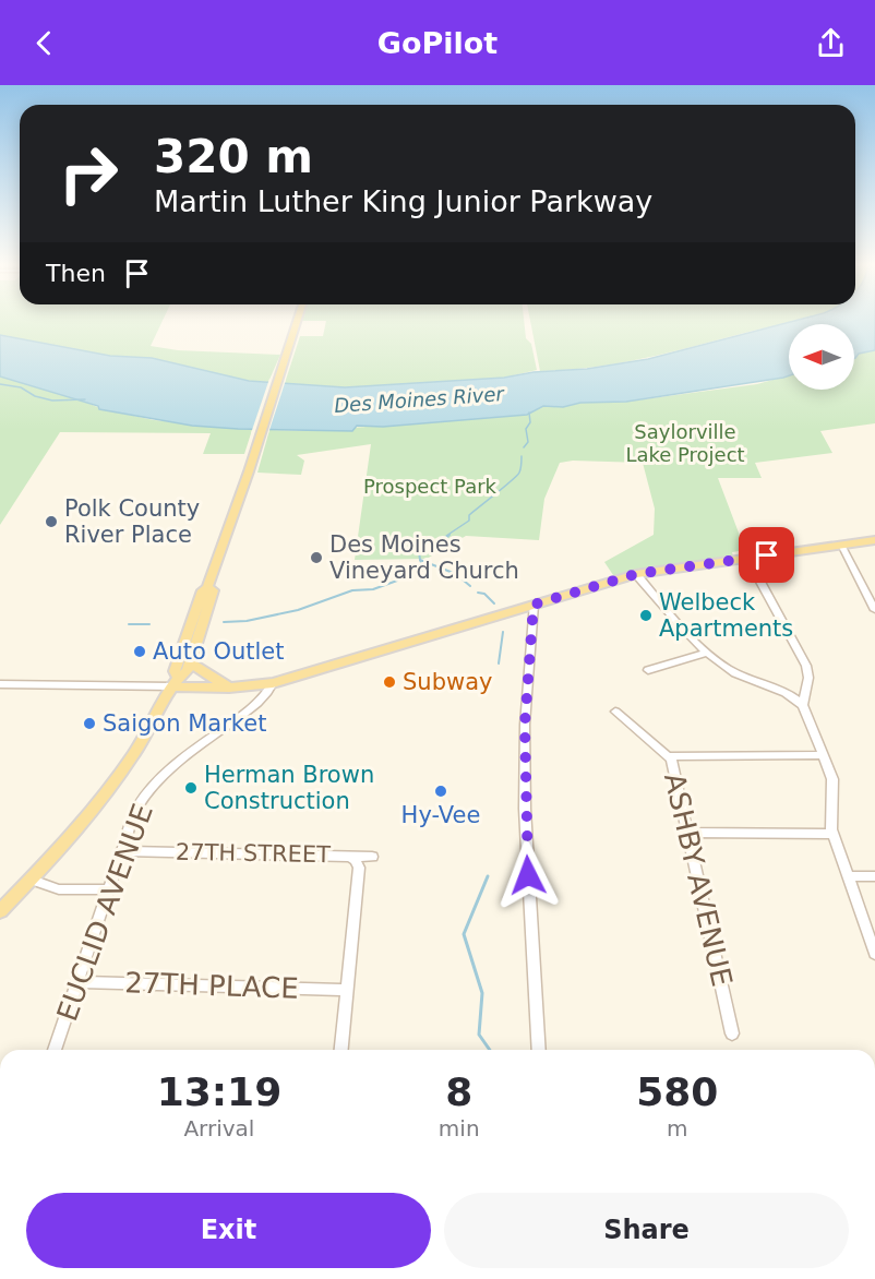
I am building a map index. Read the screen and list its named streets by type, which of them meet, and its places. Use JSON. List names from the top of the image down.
{
  "streets": {
    "street": [
      "27TH STREET",
      "ASHBY AVENUE",
      "EUCLID AVENUE",
      "27TH PLACE"
    ]
  },
  "crossings": [
    ["27TH STREET", "EUCLID AVENUE"],
    ["EUCLID AVENUE", "27TH PLACE"]
  ],
  "water": ["Des Moines River"],
  "parks": ["Saylorville Lake Project", "Prospect Park"],
  "places": [
    "Polk County River Place",
    "Des Moines Vineyard Church",
    "Welbeck Apartments",
    "Auto Outlet",
    "Subway",
    "Saigon Market",
    "Herman Brown Construction",
    "Hy-Vee"
  ],
  "north": "left",
  "page": {
    "header": "GoPilot",
    "turn": ["320 m", "Martin Luther King Junior Parkway"],
    "then": "Then",
    "eta": [
      "13:19",
      "Arrival",
      "8",
      "min",
      "580",
      "m"
    ],
    "buttons": ["Exit", "Share"]
  }
}
